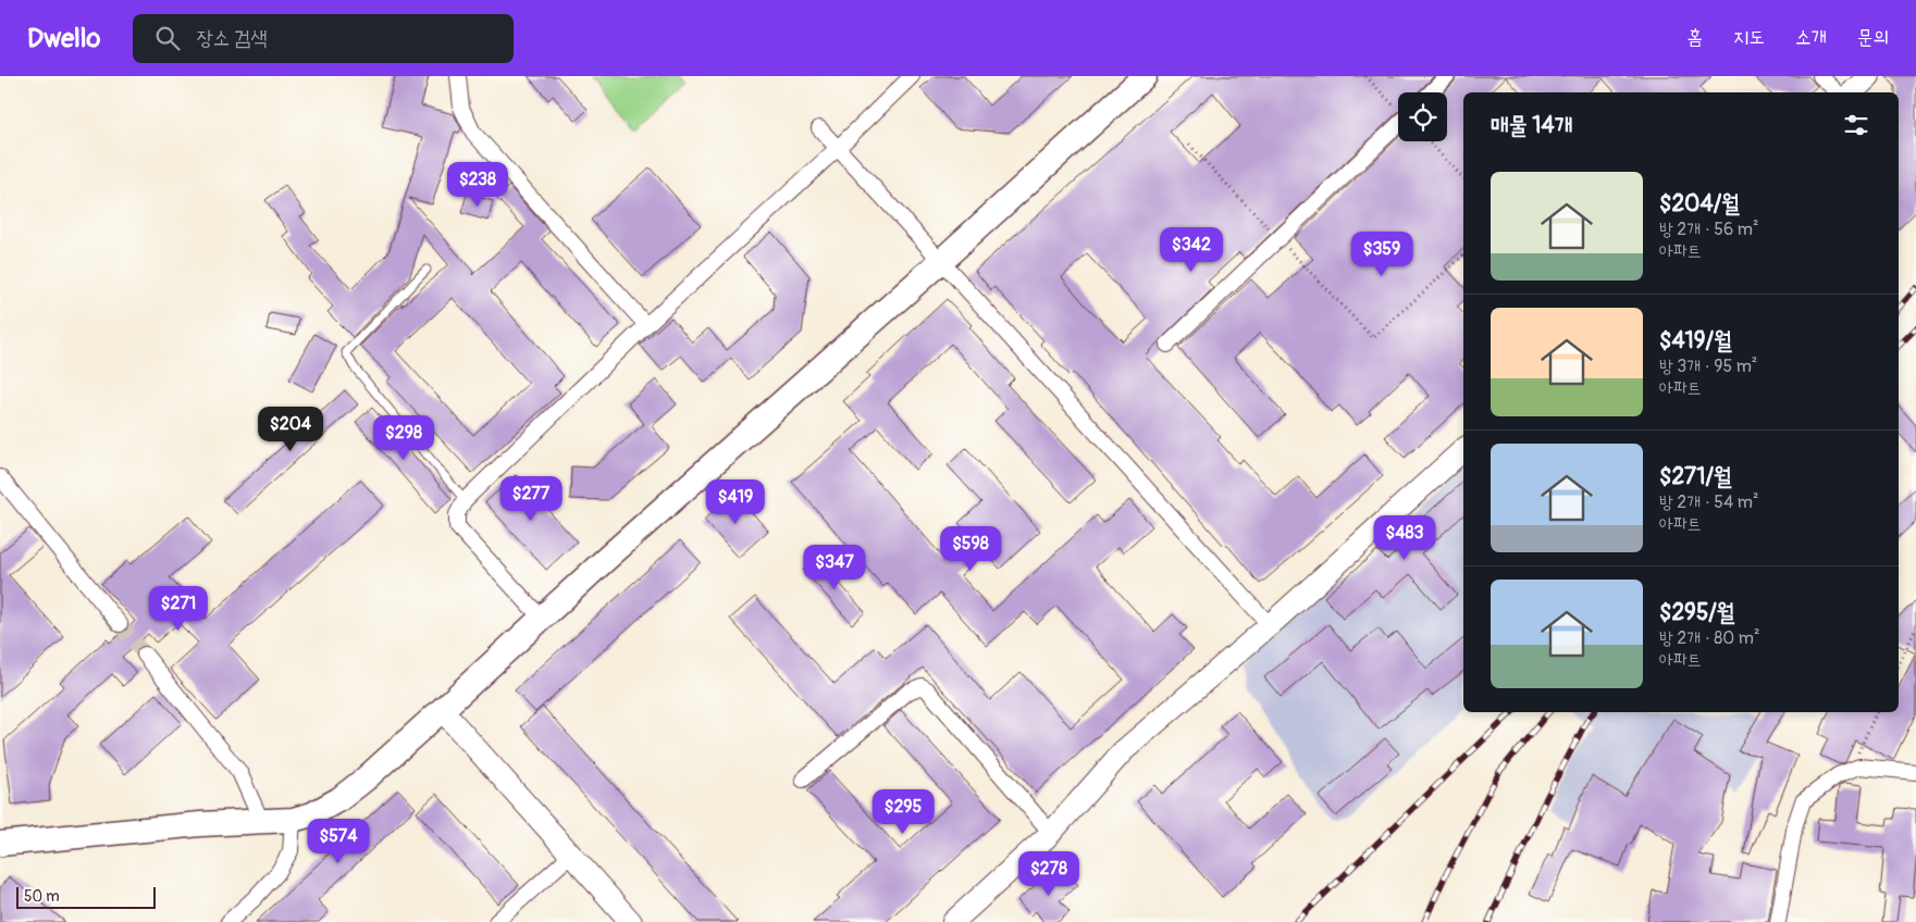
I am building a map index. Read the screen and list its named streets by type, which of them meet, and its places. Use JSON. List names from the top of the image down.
{
  "scale_bar": "50 m",
  "page": {
    "header": "Dwello",
    "search": "장소 검색",
    "nav": [
      "홈",
      "지도",
      "소개",
      "문의"
    ],
    "heading": "매물 14개",
    "list": [
      {
        "name": "$204/월",
        "note": "방 2개 · 56 m² · 아파트"
      },
      {
        "name": "$419/월",
        "note": "방 3개 · 95 m² · 아파트"
      },
      {
        "name": "$271/월",
        "note": "방 2개 · 54 m² · 아파트"
      },
      {
        "name": "$295/월",
        "note": "방 2개 · 80 m² · 아파트"
      }
    ],
    "price": [
      "$238",
      "$342",
      "$359",
      "$204",
      "$298",
      "$277",
      "$419",
      "$483",
      "$598",
      "$347",
      "$271",
      "$295",
      "$574",
      "$278"
    ],
    "scale": "50 m"
  }
}
